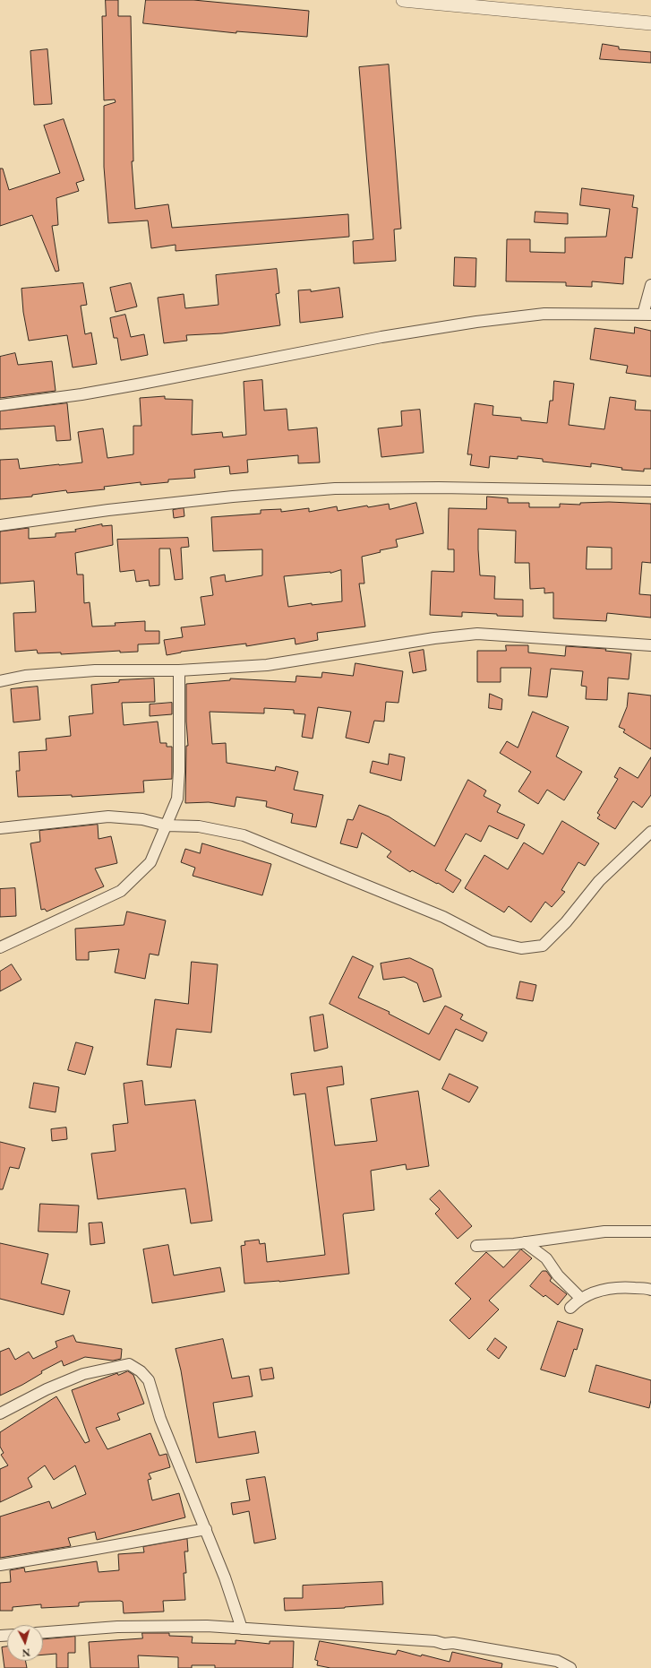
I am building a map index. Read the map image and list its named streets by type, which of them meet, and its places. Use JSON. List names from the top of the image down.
{
  "north": "bottom"
}
